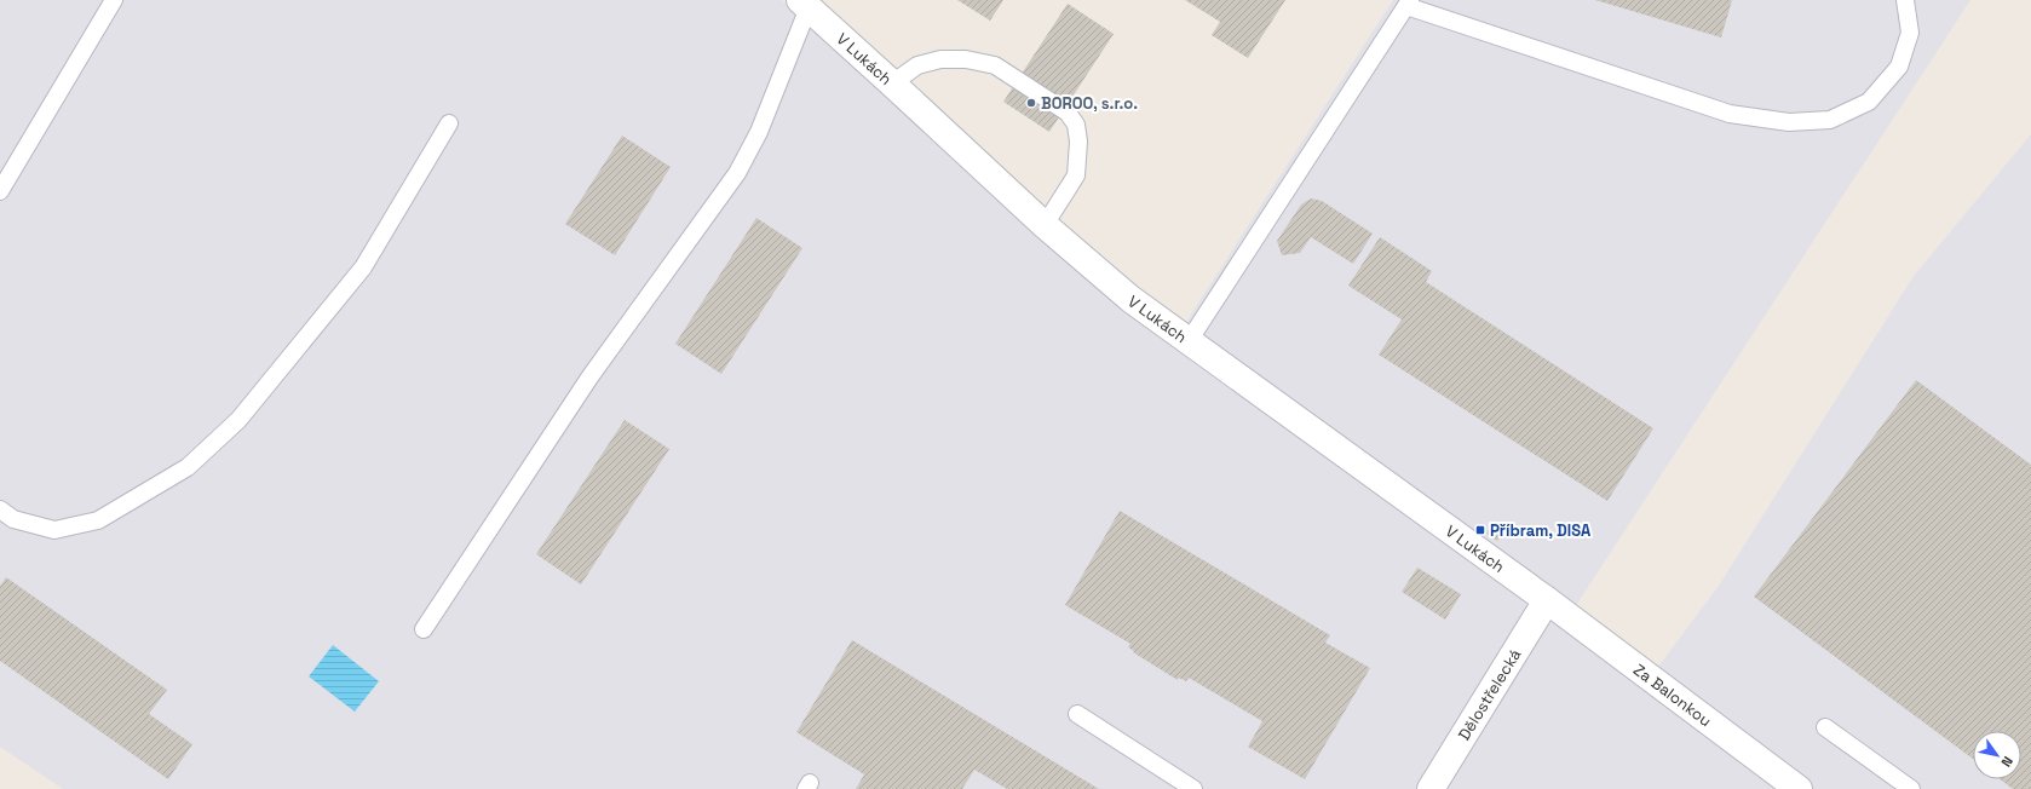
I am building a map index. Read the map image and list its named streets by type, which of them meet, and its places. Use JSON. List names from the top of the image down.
{
  "streets": {
    "street": ["V Lukách", "Dělostřelecká", "Za Balonkou"]
  },
  "crossings": [
    ["V Lukách", "Dělostřelecká"],
    ["V Lukách", "Za Balonkou"],
    ["Dělostřelecká", "Za Balonkou"]
  ],
  "places": {
    "other": ["BOROO, s.r.o."],
    "transit": ["Příbram, DISA"]
  },
  "north": "bottom right"
}
